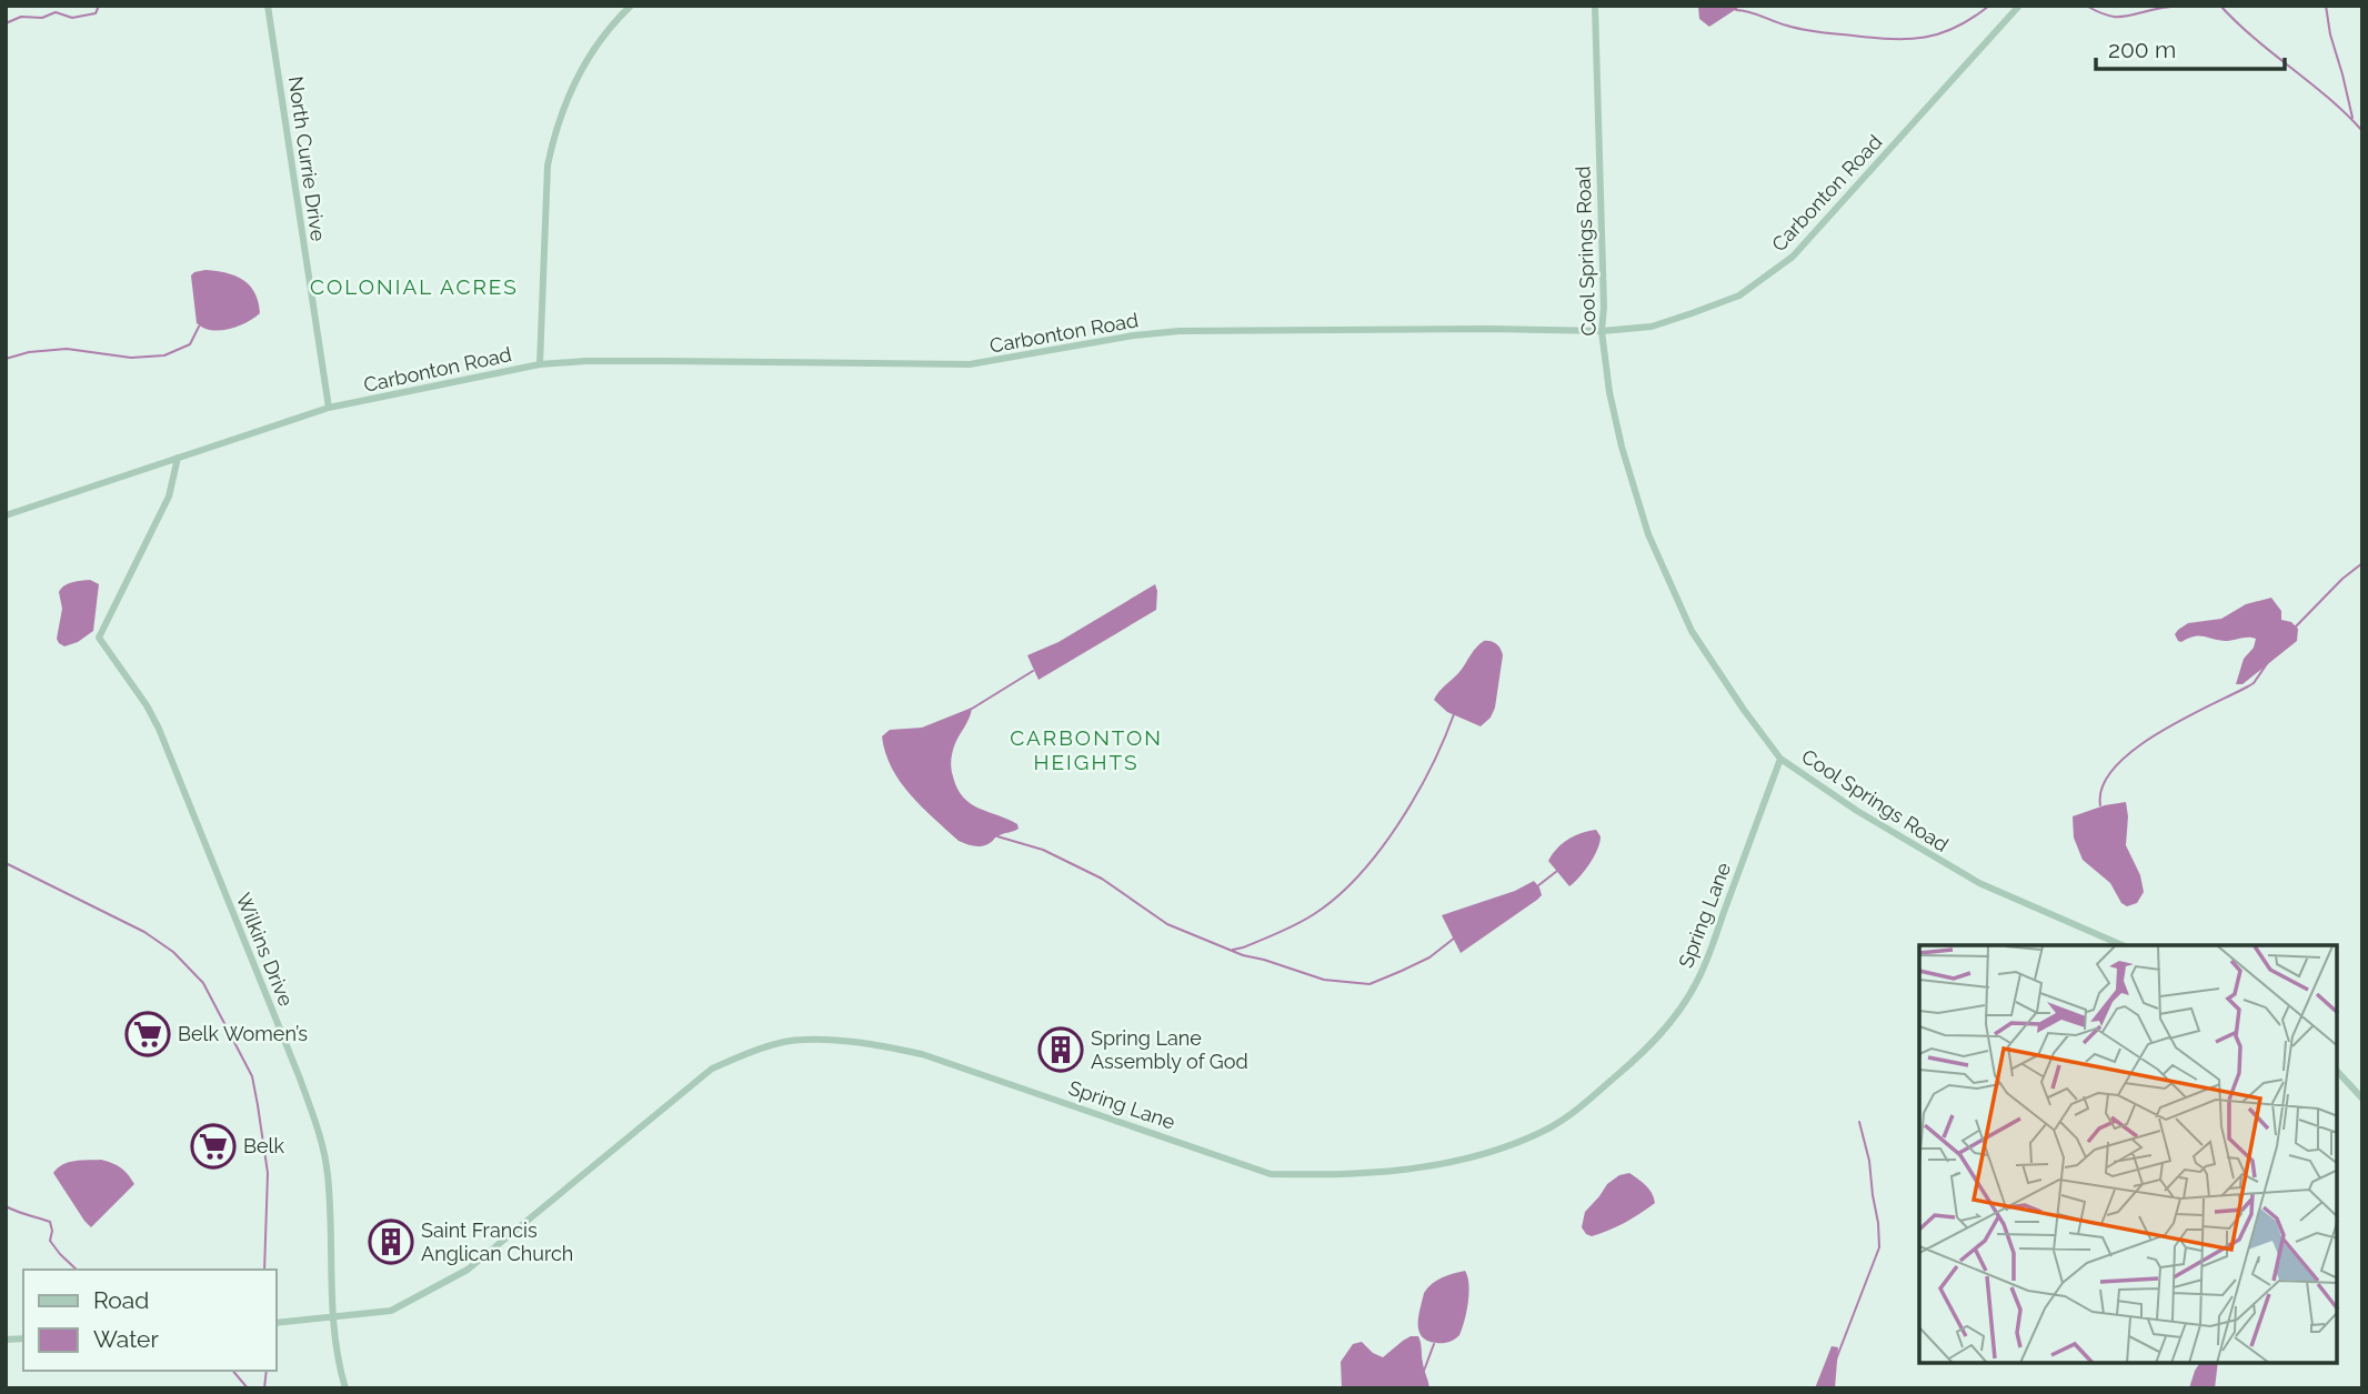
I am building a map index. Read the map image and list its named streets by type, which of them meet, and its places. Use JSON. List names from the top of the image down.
{
  "streets": {
    "street": [
      "North Currie Drive",
      "Carbonton Road",
      "Cool Springs Road",
      "Spring Lane",
      "Wilkins Drive"
    ]
  },
  "crossings": [
    ["North Currie Drive", "Carbonton Road"],
    ["Carbonton Road", "Cool Springs Road"],
    ["Carbonton Road", "Wilkins Drive"],
    ["Cool Springs Road", "Spring Lane"],
    ["Spring Lane", "Wilkins Drive"]
  ],
  "districts": ["COLONIAL ACRES", "CARBONTON HEIGHTS"],
  "places": {
    "supermarket": ["Belk Women’s", "Belk"],
    "building": ["Spring Lane Assembly of God", "Saint Francis Anglican Church"]
  },
  "legend": ["Road", "Water"],
  "scale_bar": "200 m"
}
